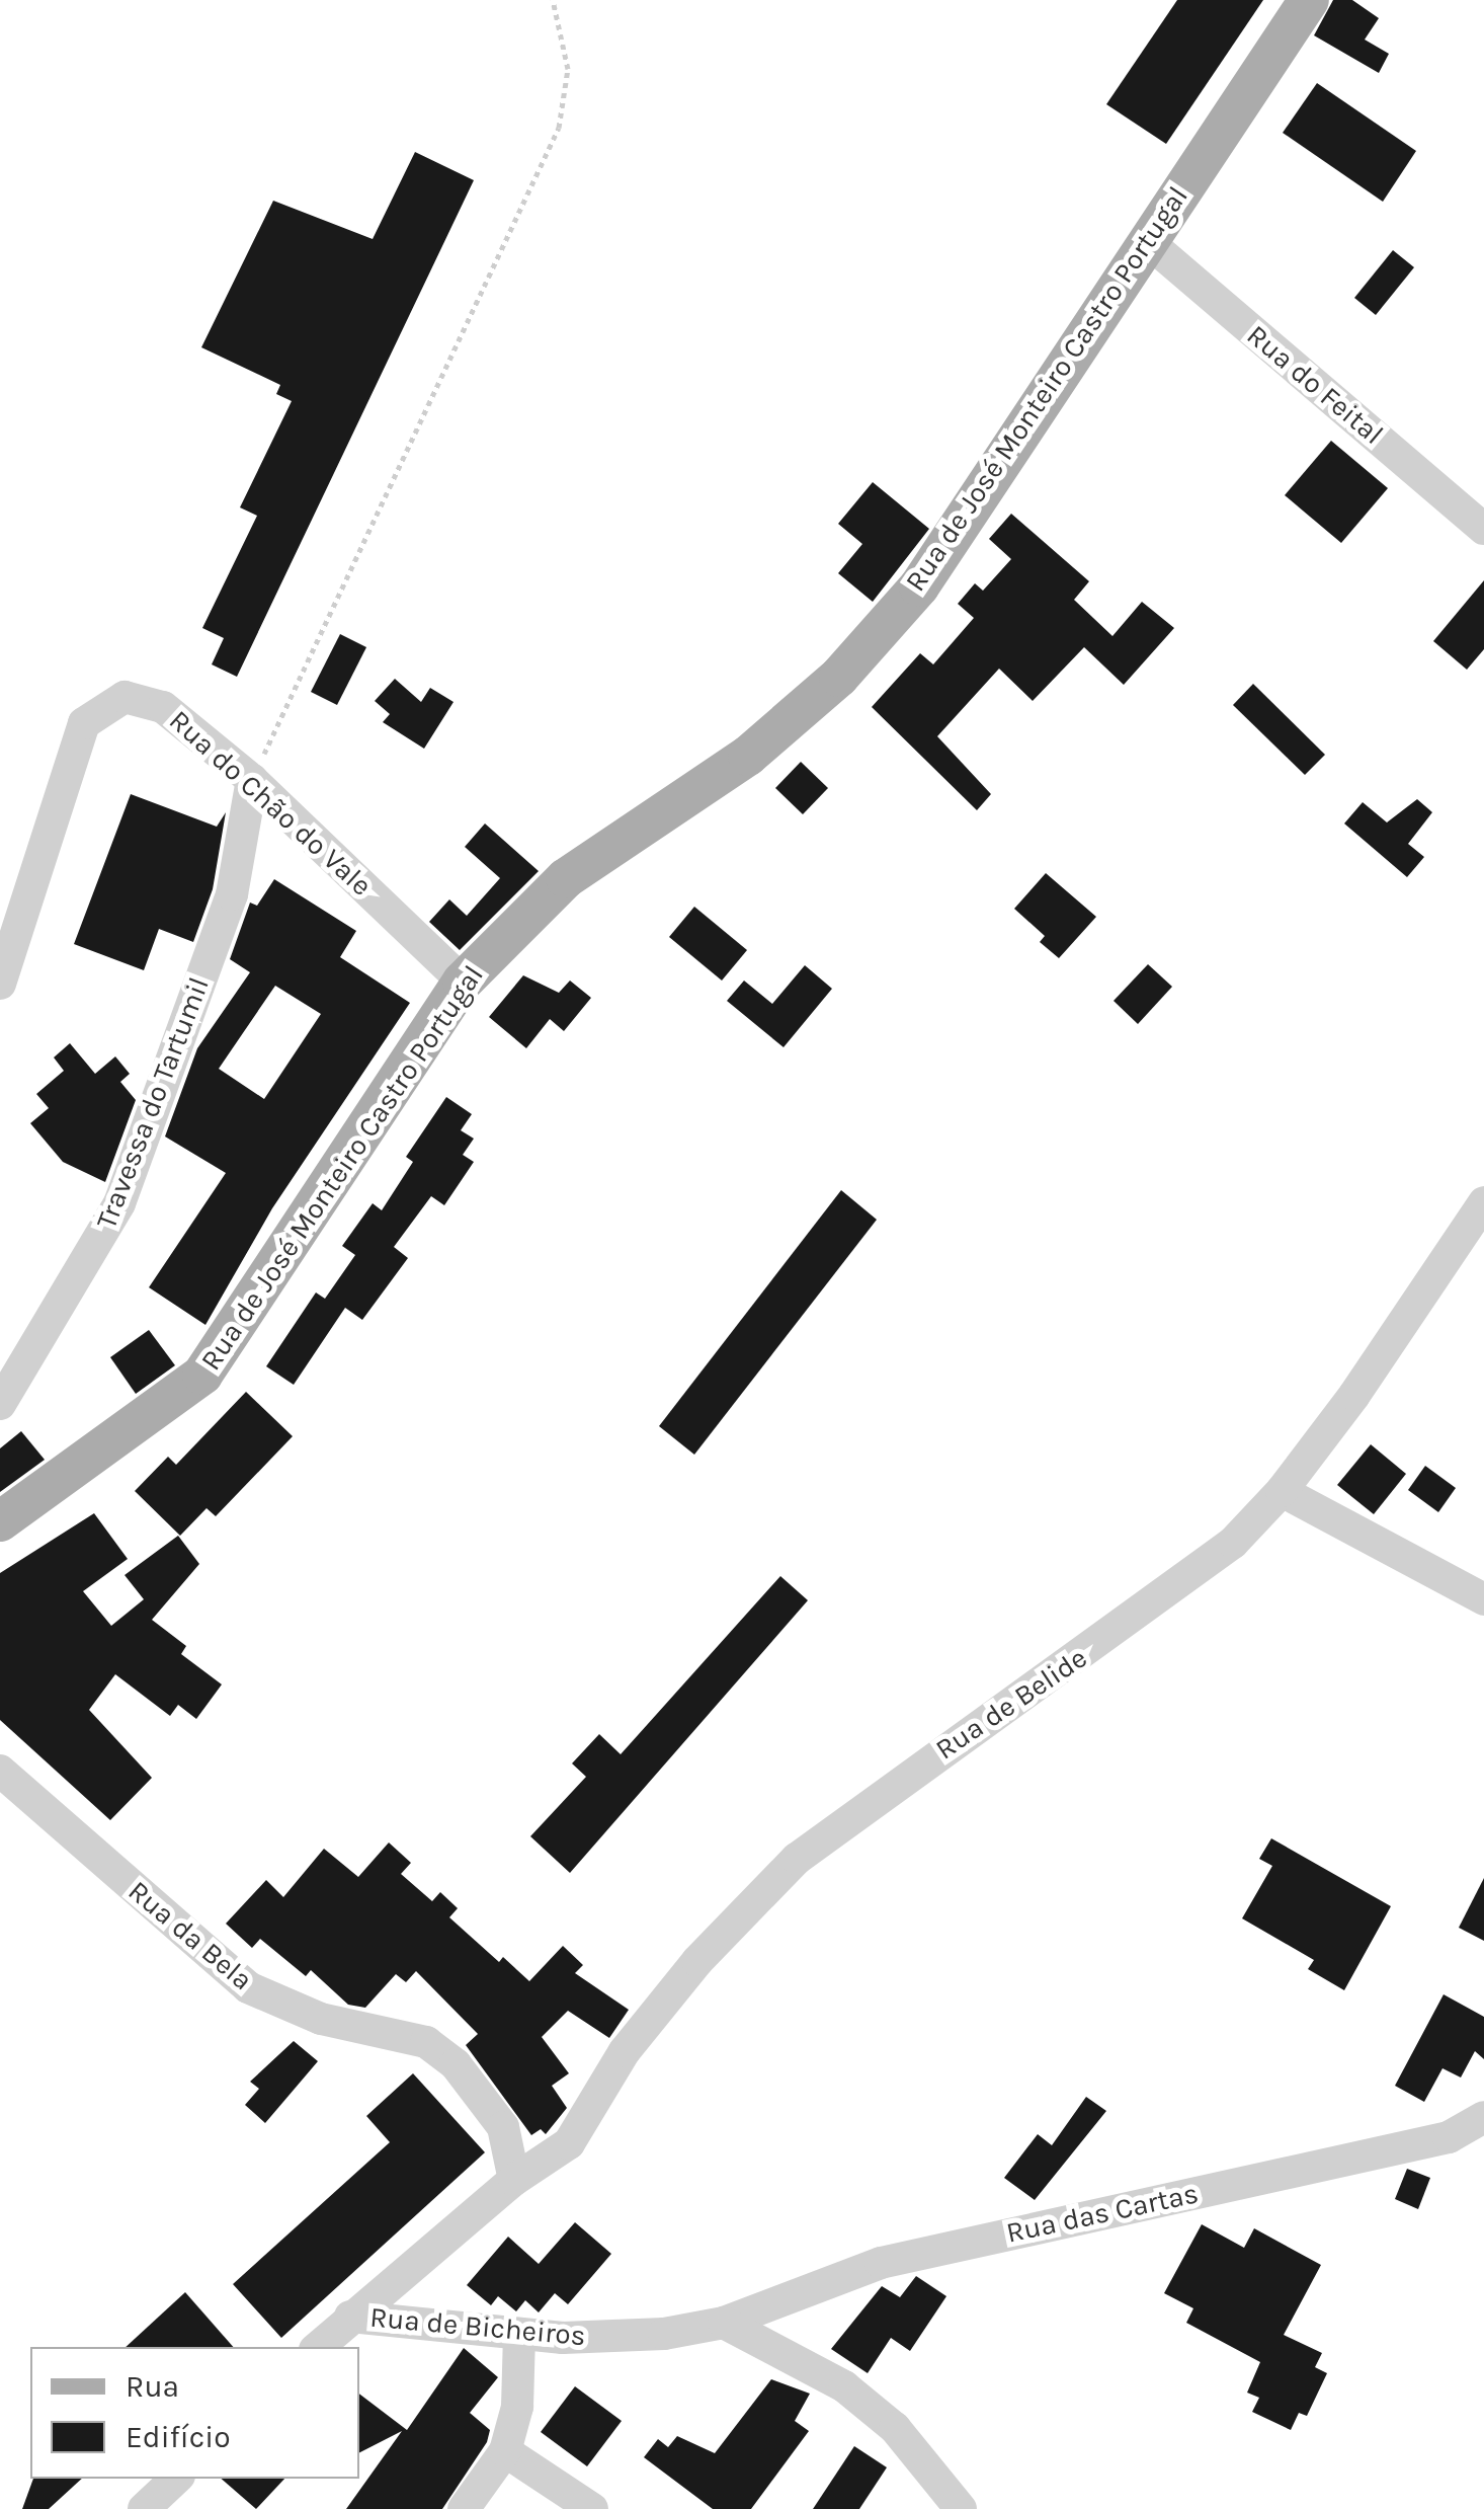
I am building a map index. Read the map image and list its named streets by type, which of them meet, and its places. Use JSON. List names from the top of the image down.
{
  "streets": {
    "main road": ["Rua de José Monteiro Castro Portugal"],
    "street": [
      "Rua do Feital",
      "Rua do Chão do Vale",
      "Travessa do Tartumil",
      "Rua de Belide",
      "Rua da Bela",
      "Rua das Cartas",
      "Rua de Bicheiros"
    ]
  },
  "crossings": [
    ["Rua do Feital", "Rua de José Monteiro Castro Portugal"],
    ["Rua de José Monteiro Castro Portugal", "Rua do Chão do Vale"],
    ["Rua do Chão do Vale", "Travessa do Tartumil"],
    ["Rua de Belide", "Rua da Bela"],
    ["Rua de Belide", "Rua de Bicheiros"],
    ["Rua das Cartas", "Rua de Bicheiros"]
  ],
  "legend": ["Rua", "Edifício"]
}
